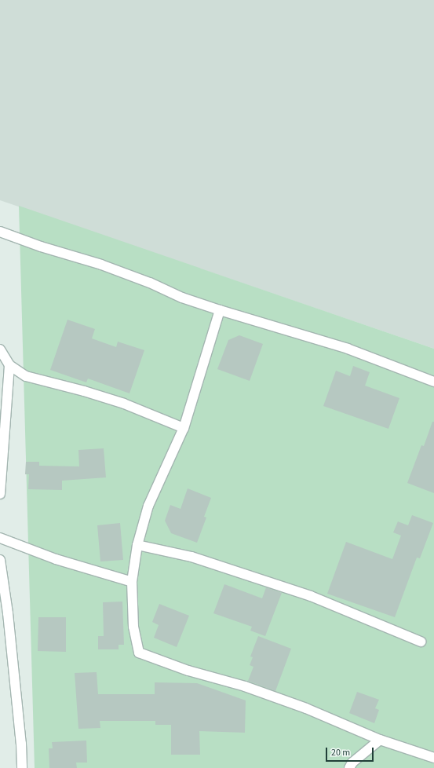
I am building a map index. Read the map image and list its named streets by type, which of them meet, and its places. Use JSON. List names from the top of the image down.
{
  "scale_bar": "20 m"
}
